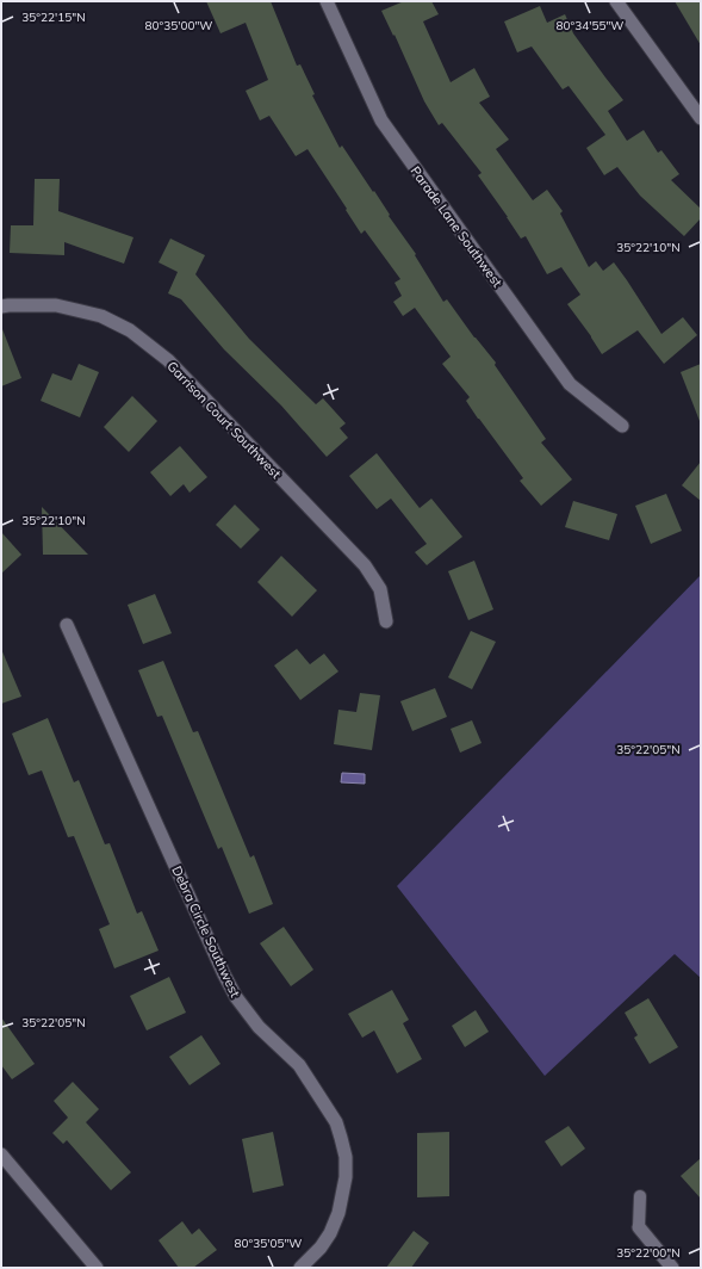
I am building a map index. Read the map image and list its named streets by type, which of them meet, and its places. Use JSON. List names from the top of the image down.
{
  "streets": {
    "street": ["Parade Lane Southwest", "Garrison Court Southwest", "Debra Circle Southwest"]
  },
  "coordinates": [
    "35°22'15\"N",
    "80°35'00\"W",
    "80°34'55\"W",
    "35°22'10\"N",
    "35°22'05\"N",
    "80°35'05\"W",
    "35°22'00\"N"
  ]
}
